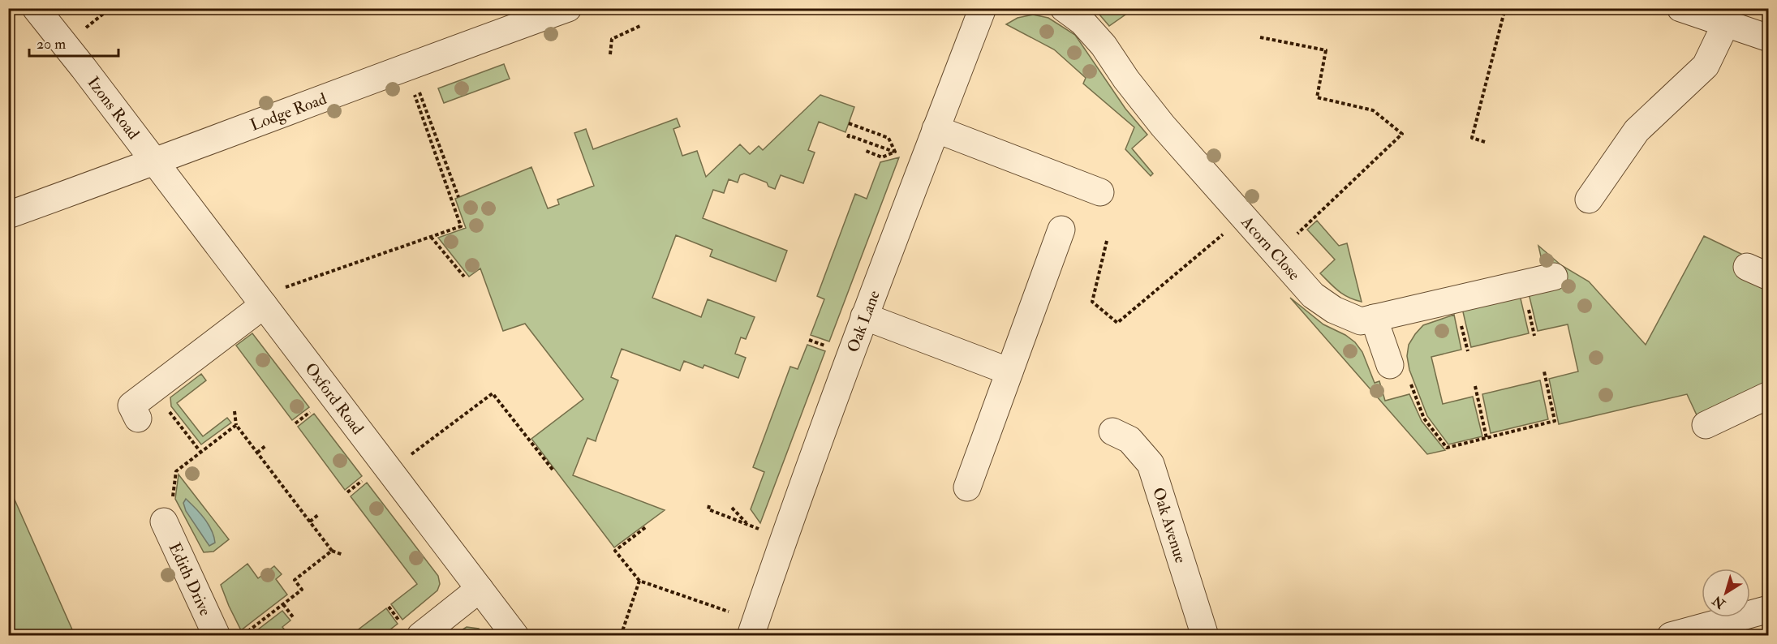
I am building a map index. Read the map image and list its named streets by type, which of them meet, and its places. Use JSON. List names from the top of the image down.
{
  "streets": {
    "street": [
      "Izons Road",
      "Lodge Road",
      "Acorn Close",
      "Oak Lane",
      "Oxford Road",
      "Oak Avenue",
      "Edith Drive"
    ]
  },
  "crossings": [
    ["Izons Road", "Lodge Road"],
    ["Izons Road", "Oxford Road"],
    ["Lodge Road", "Oxford Road"]
  ],
  "scale_bar": "20 m",
  "north": "bottom left"
}
